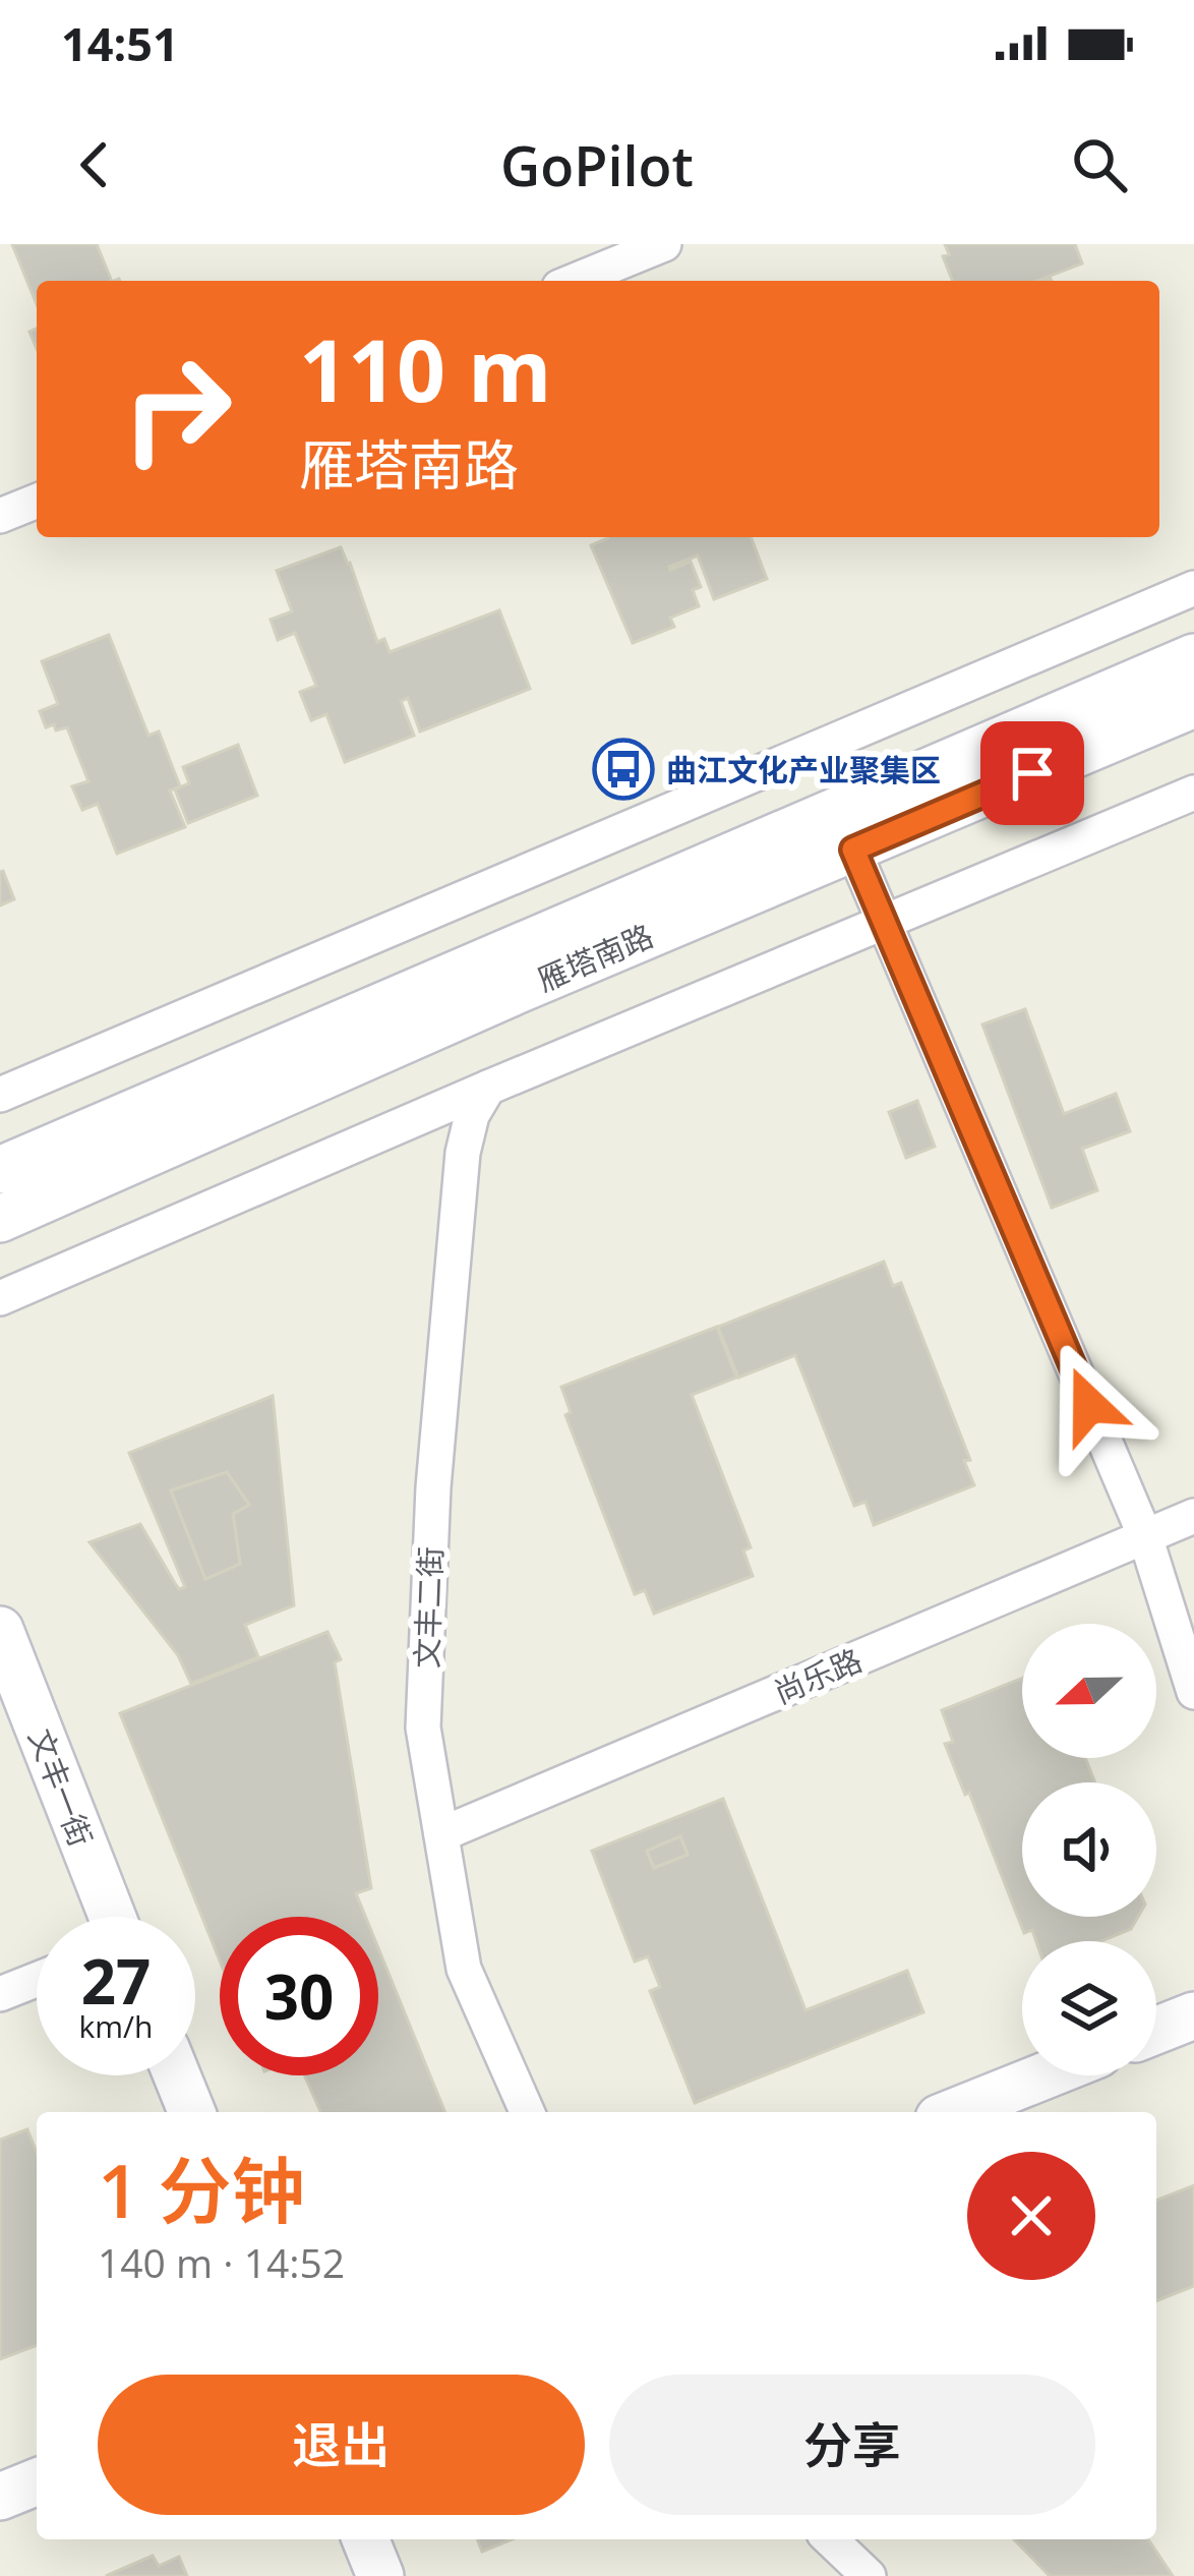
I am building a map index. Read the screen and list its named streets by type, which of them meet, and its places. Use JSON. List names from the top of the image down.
{
  "streets": {
    "main road": ["雁塔南路", "文丰一街"],
    "street": ["文丰二街", "尚乐路"]
  },
  "crossings": [
    ["文丰二街", "尚乐路"]
  ],
  "places": {
    "bus stop": ["曲江文化产业聚集区"]
  },
  "north": "left",
  "page": {
    "status": "14:51",
    "header": "GoPilot",
    "turn": ["110 m", "雁塔南路"],
    "speed": "27 km/h",
    "limit": "30",
    "heading": ["1 分钟", "140 m · 14:52"],
    "buttons": ["退出", "分享"]
  }
}
